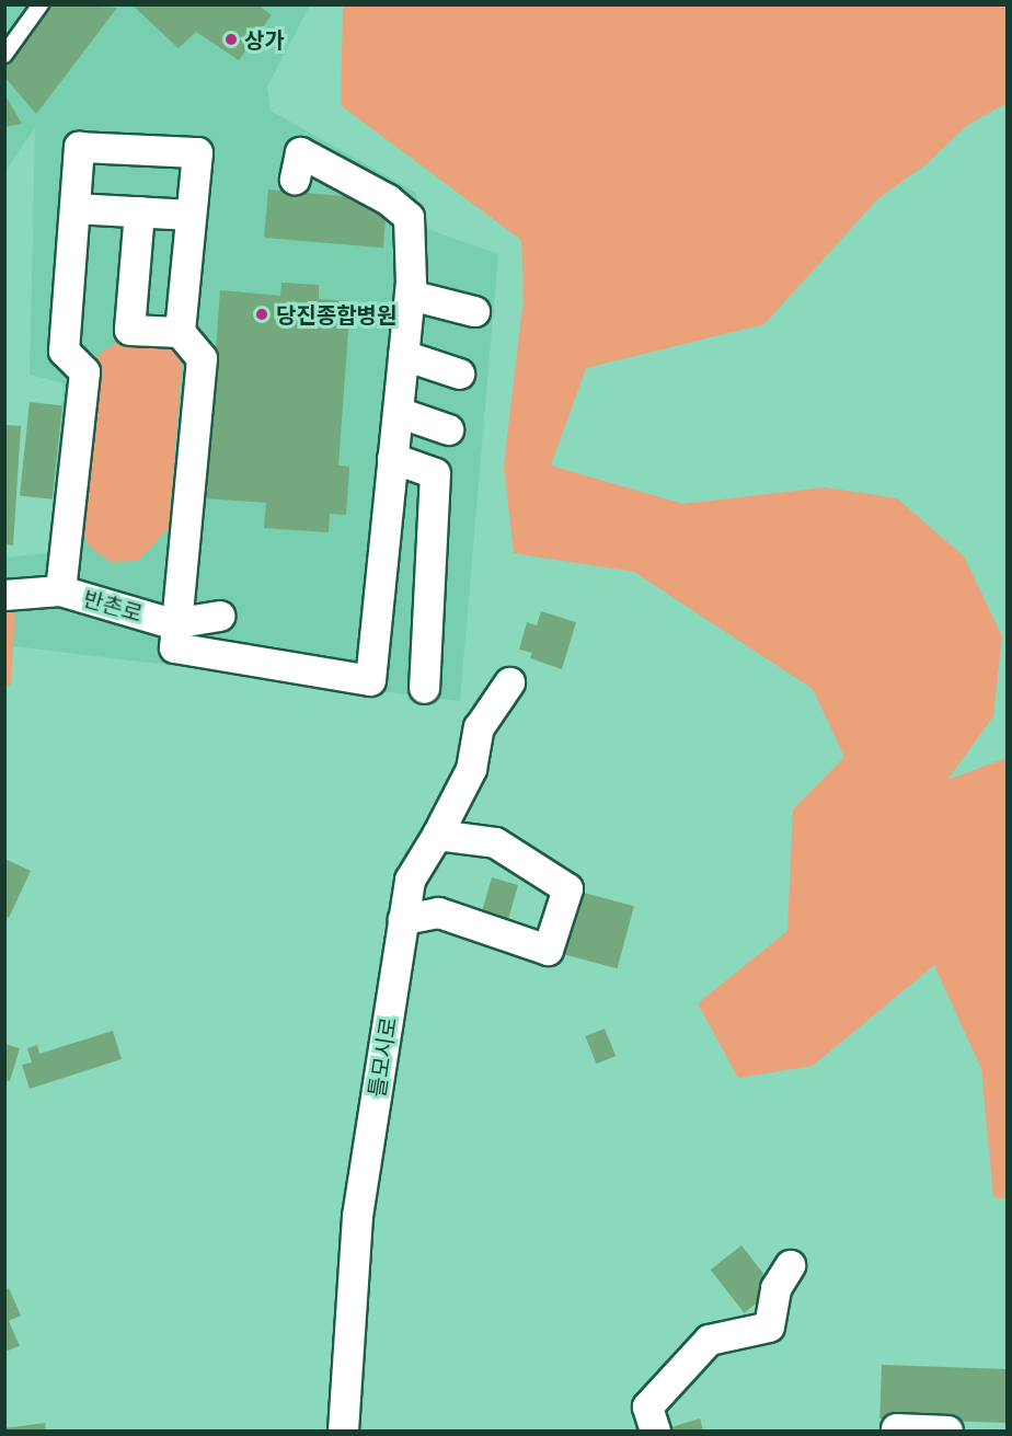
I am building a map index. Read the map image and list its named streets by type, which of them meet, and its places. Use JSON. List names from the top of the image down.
{
  "streets": {
    "street": ["반촌로", "틀모시로"]
  },
  "places": ["상가", "당진종합병원"]
}
